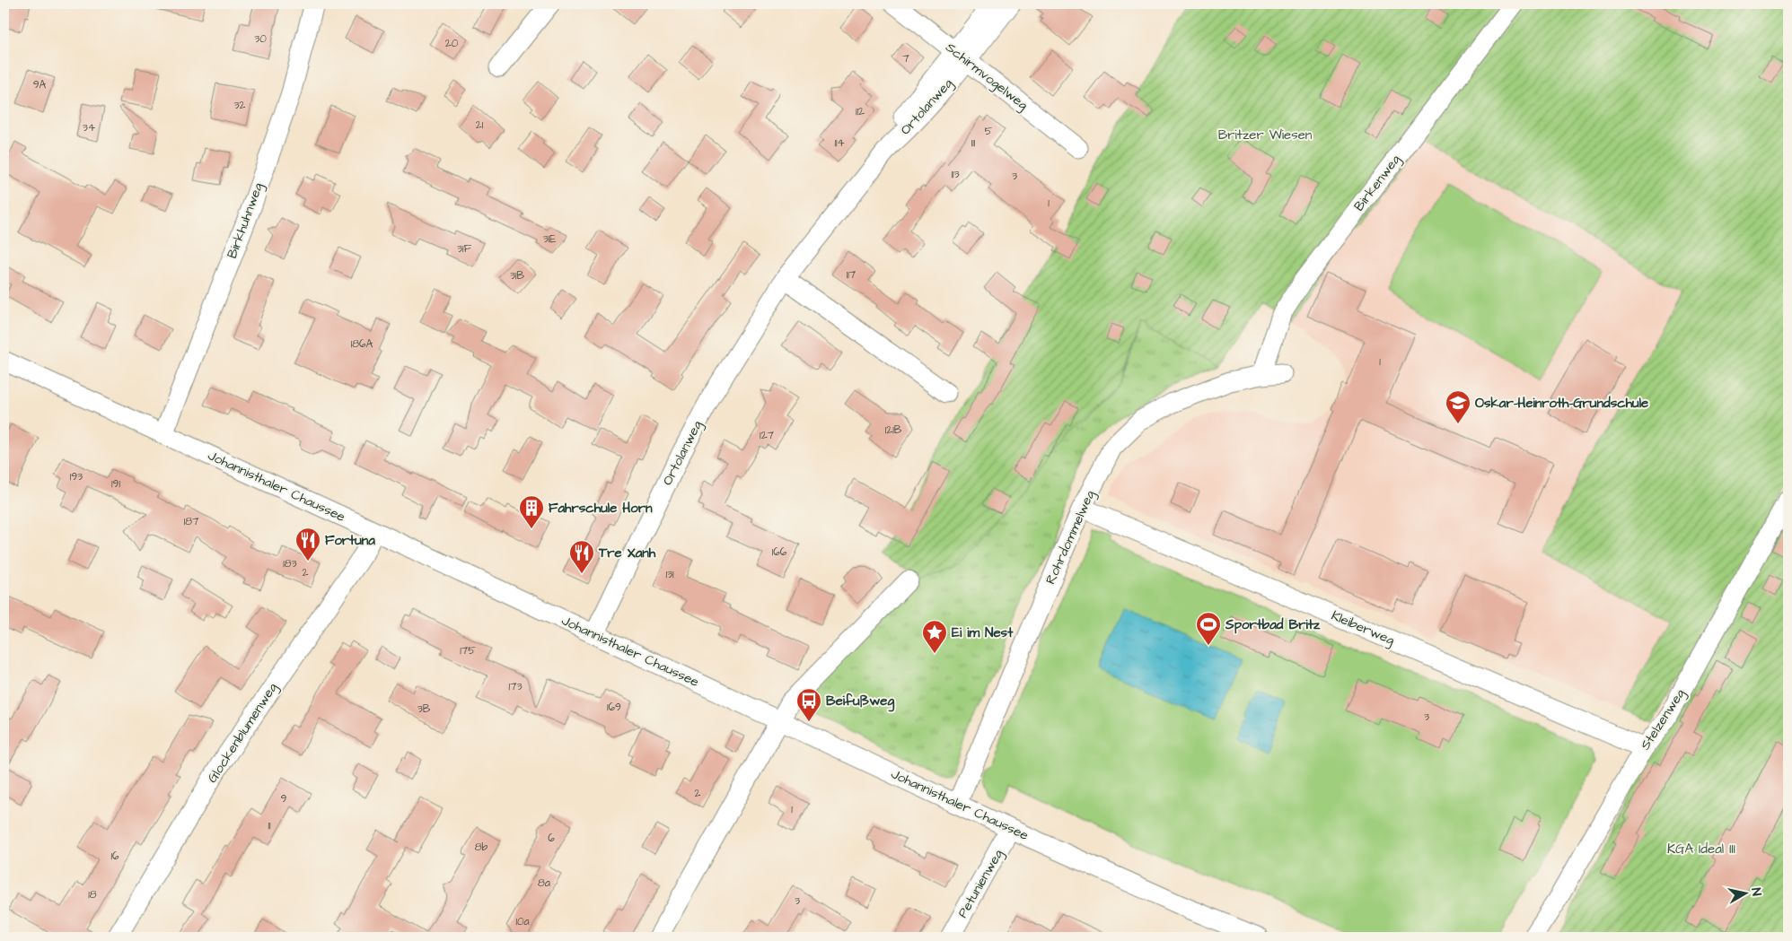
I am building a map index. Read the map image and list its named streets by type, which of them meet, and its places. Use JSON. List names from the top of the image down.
{
  "streets": {
    "street": [
      "Schirmvogelweg",
      "Ortolanweg",
      "Birkenweg",
      "Birkhuhnweg",
      "Johannisthaler Chaussee",
      "Rohrdommelweg",
      "Kleiberweg",
      "Stelzenweg",
      "Glockenblumenweg",
      "Petunienweg"
    ]
  },
  "crossings": [
    ["Schirmvogelweg", "Ortolanweg"],
    ["Ortolanweg", "Johannisthaler Chaussee"],
    ["Birkenweg", "Rohrdommelweg"],
    ["Birkhuhnweg", "Johannisthaler Chaussee"],
    ["Johannisthaler Chaussee", "Rohrdommelweg"],
    ["Johannisthaler Chaussee", "Glockenblumenweg"],
    ["Johannisthaler Chaussee", "Petunienweg"],
    ["Rohrdommelweg", "Kleiberweg"],
    ["Kleiberweg", "Stelzenweg"]
  ],
  "parks": ["Britzer Wiesen", "KGA Ideal III"],
  "places": {
    "school or university": ["Oskar-Heinroth-Grundschule"],
    "building": ["Fahrschule Horn"],
    "restaurant": ["Fortuna", "Tre Xanh"],
    "sports": ["Sportbad Britz"],
    "place": ["Ei im Nest"],
    "bus stop": ["Beifußweg"]
  },
  "house_numbers": [
    "30",
    "20",
    "7",
    "9A",
    "32",
    "112",
    "21",
    "34",
    "5",
    "114",
    "111",
    "113",
    "3",
    "1",
    "31E",
    "31F",
    "117",
    "31B",
    "186A",
    "1",
    "121B",
    "127",
    "193",
    "191",
    "187",
    "166",
    "183",
    "2",
    "131",
    "175",
    "173",
    "169",
    "3B",
    "3",
    "2",
    "9",
    "1",
    "11",
    "6",
    "8b",
    "16",
    "8a",
    "18",
    "3",
    "10a"
  ],
  "north": "right"
}
